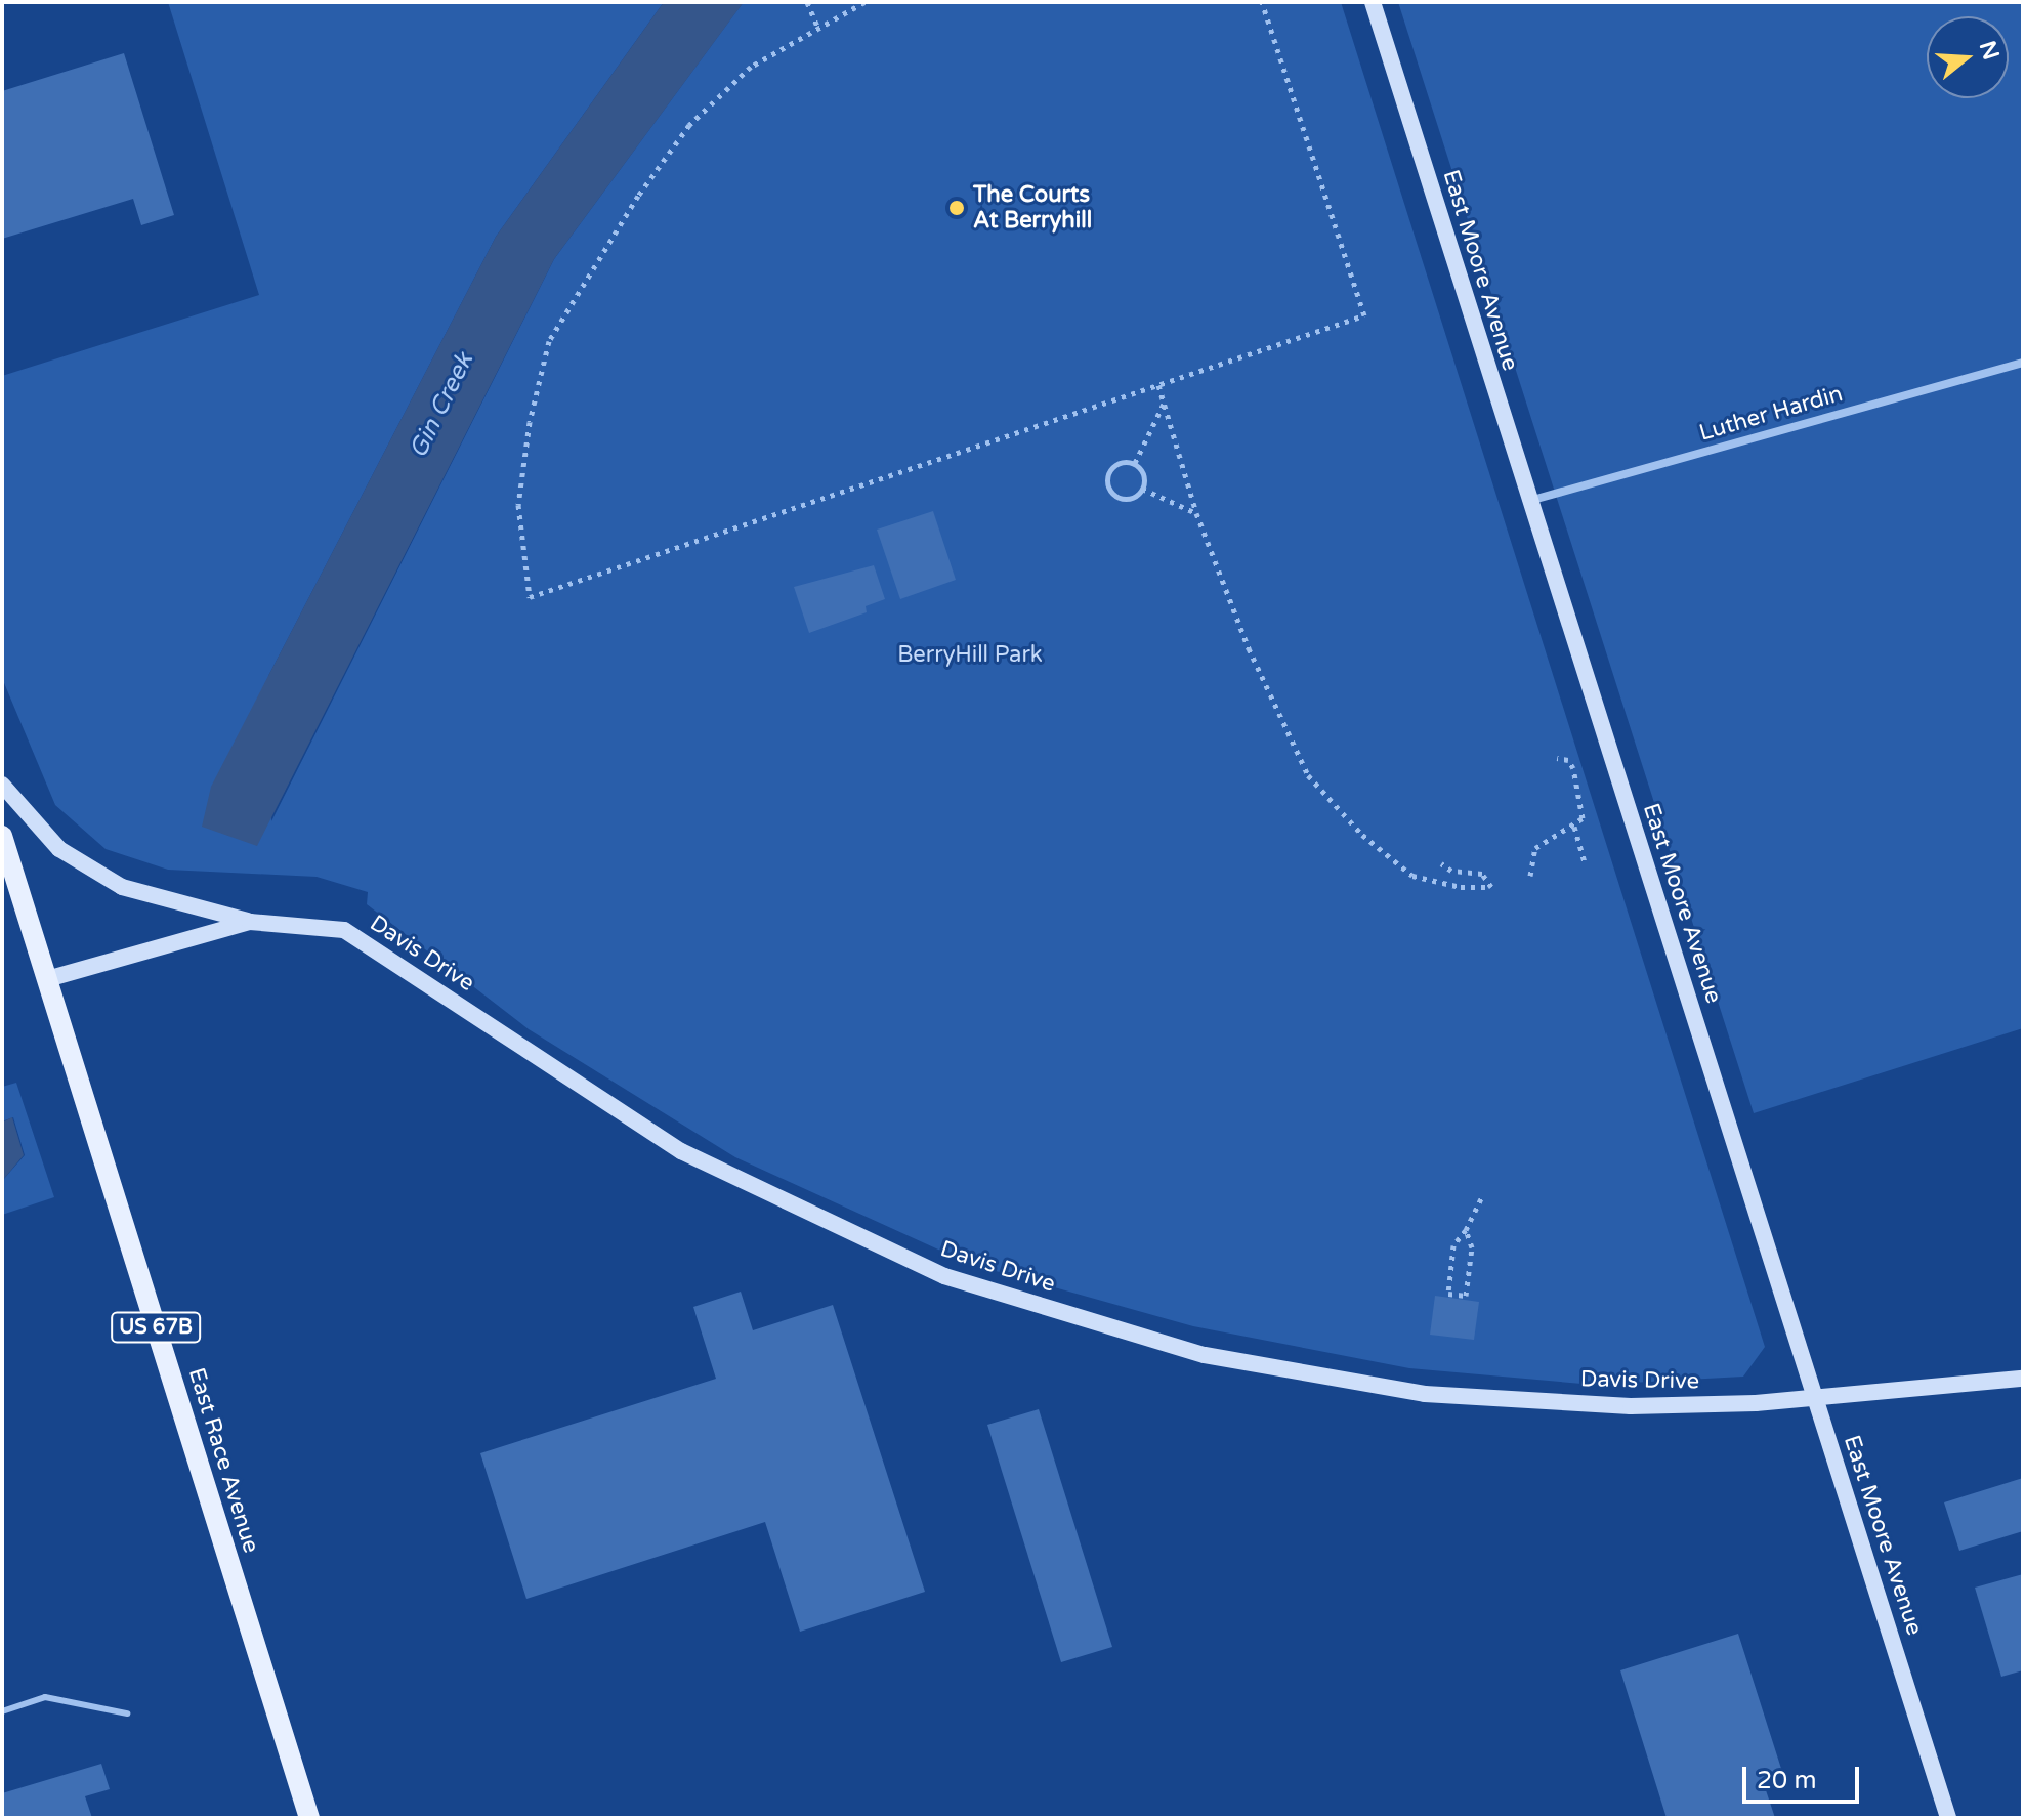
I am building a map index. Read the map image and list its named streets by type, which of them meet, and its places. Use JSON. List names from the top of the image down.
{
  "streets": {
    "main road": ["US 67B", "East Race Avenue"],
    "street": ["East Moore Avenue", "Luther Hardin", "Davis Drive"]
  },
  "crossings": [
    ["East Moore Avenue", "Luther Hardin"],
    ["East Moore Avenue", "Davis Drive"],
    ["Davis Drive", "East Race Avenue"]
  ],
  "water": ["Gin Creek"],
  "parks": ["BerryHill Park"],
  "places": ["The Courts At Berryhill"],
  "scale_bar": "20 m",
  "north": "right"
}
